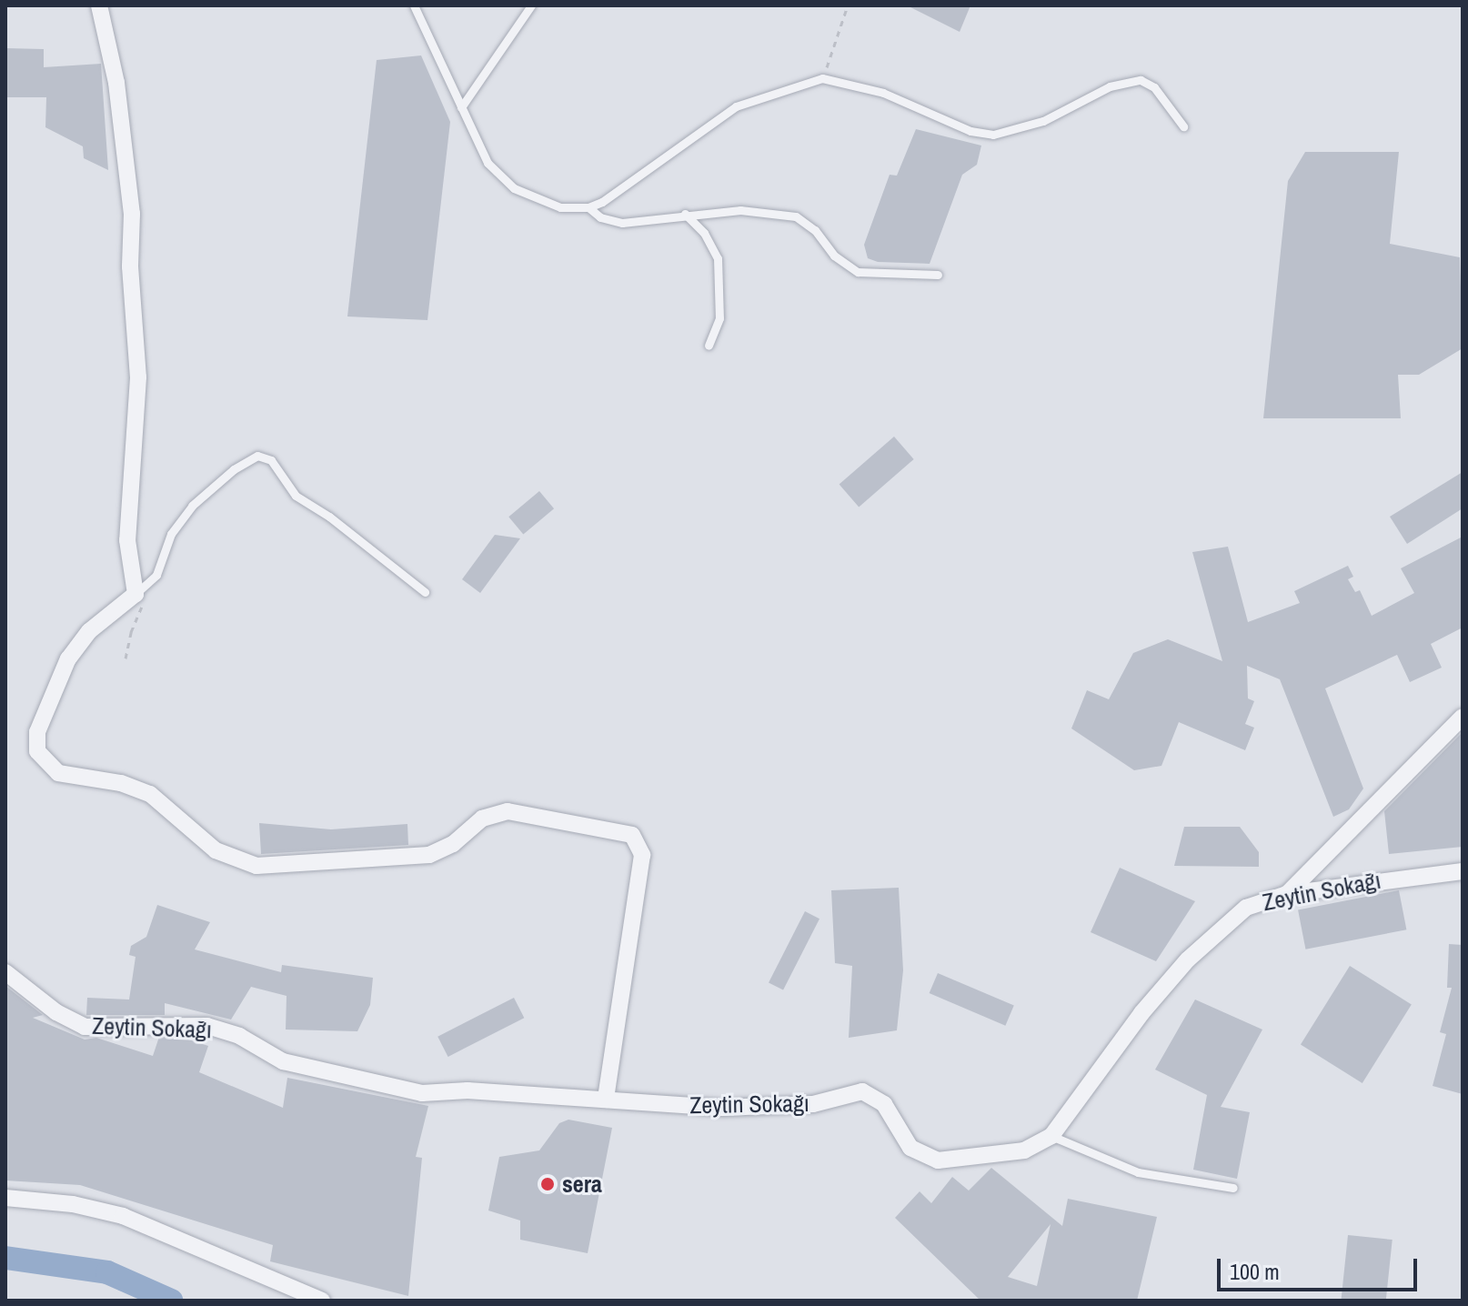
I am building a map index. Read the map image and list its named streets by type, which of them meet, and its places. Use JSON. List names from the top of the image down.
{
  "streets": {
    "street": ["Zeytin Sokağı"]
  },
  "places": ["sera"],
  "scale_bar": "100 m"
}
